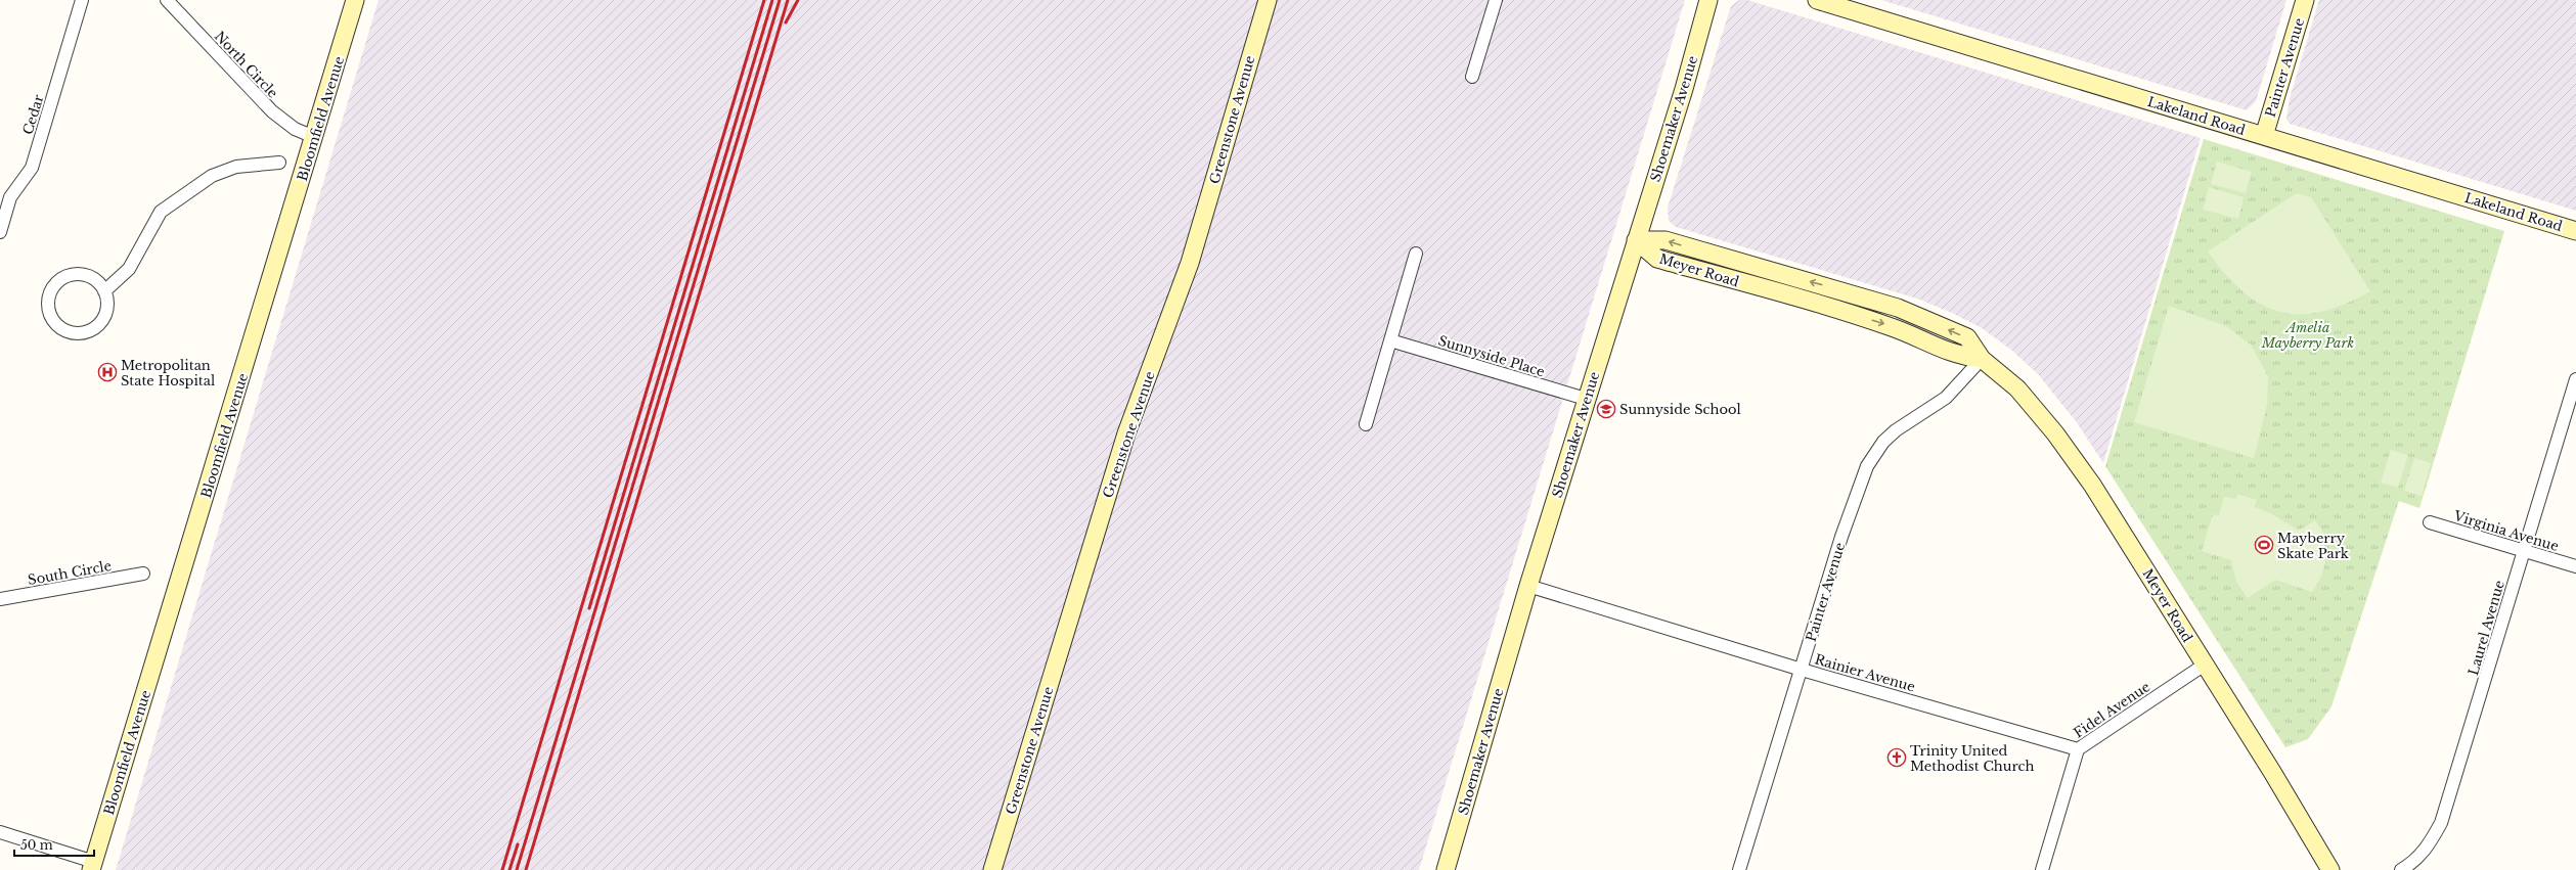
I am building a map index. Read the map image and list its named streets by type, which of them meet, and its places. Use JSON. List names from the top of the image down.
{
  "streets": {
    "main road": [
      "Painter Avenue",
      "Lakeland Road",
      "Bloomfield Avenue",
      "Shoemaker Avenue",
      "Greenstone Avenue",
      "Meyer Road"
    ],
    "street": [
      "North Circle",
      "Cedar",
      "Sunnyside Place",
      "Virginia Avenue",
      "South Circle",
      "Laurel Avenue",
      "Rainier Avenue",
      "Fidel Avenue"
    ]
  },
  "crossings": [
    ["North Circle", "Bloomfield Avenue"],
    ["Painter Avenue", "Lakeland Road"],
    ["Painter Avenue", "Meyer Road"],
    ["Painter Avenue", "Rainier Avenue"],
    ["Shoemaker Avenue", "Meyer Road"],
    ["Shoemaker Avenue", "Sunnyside Place"],
    ["Shoemaker Avenue", "Rainier Avenue"],
    ["Meyer Road", "Fidel Avenue"],
    ["Virginia Avenue", "Laurel Avenue"],
    ["Rainier Avenue", "Fidel Avenue"]
  ],
  "parks": ["Amelia Mayberry Park"],
  "places": {
    "hospital": ["Metropolitan State Hospital"],
    "school or university": ["Sunnyside School"],
    "sports": ["Mayberry Skate Park"],
    "church": ["Trinity United Methodist Church"]
  },
  "scale_bar": "50 m"
}
